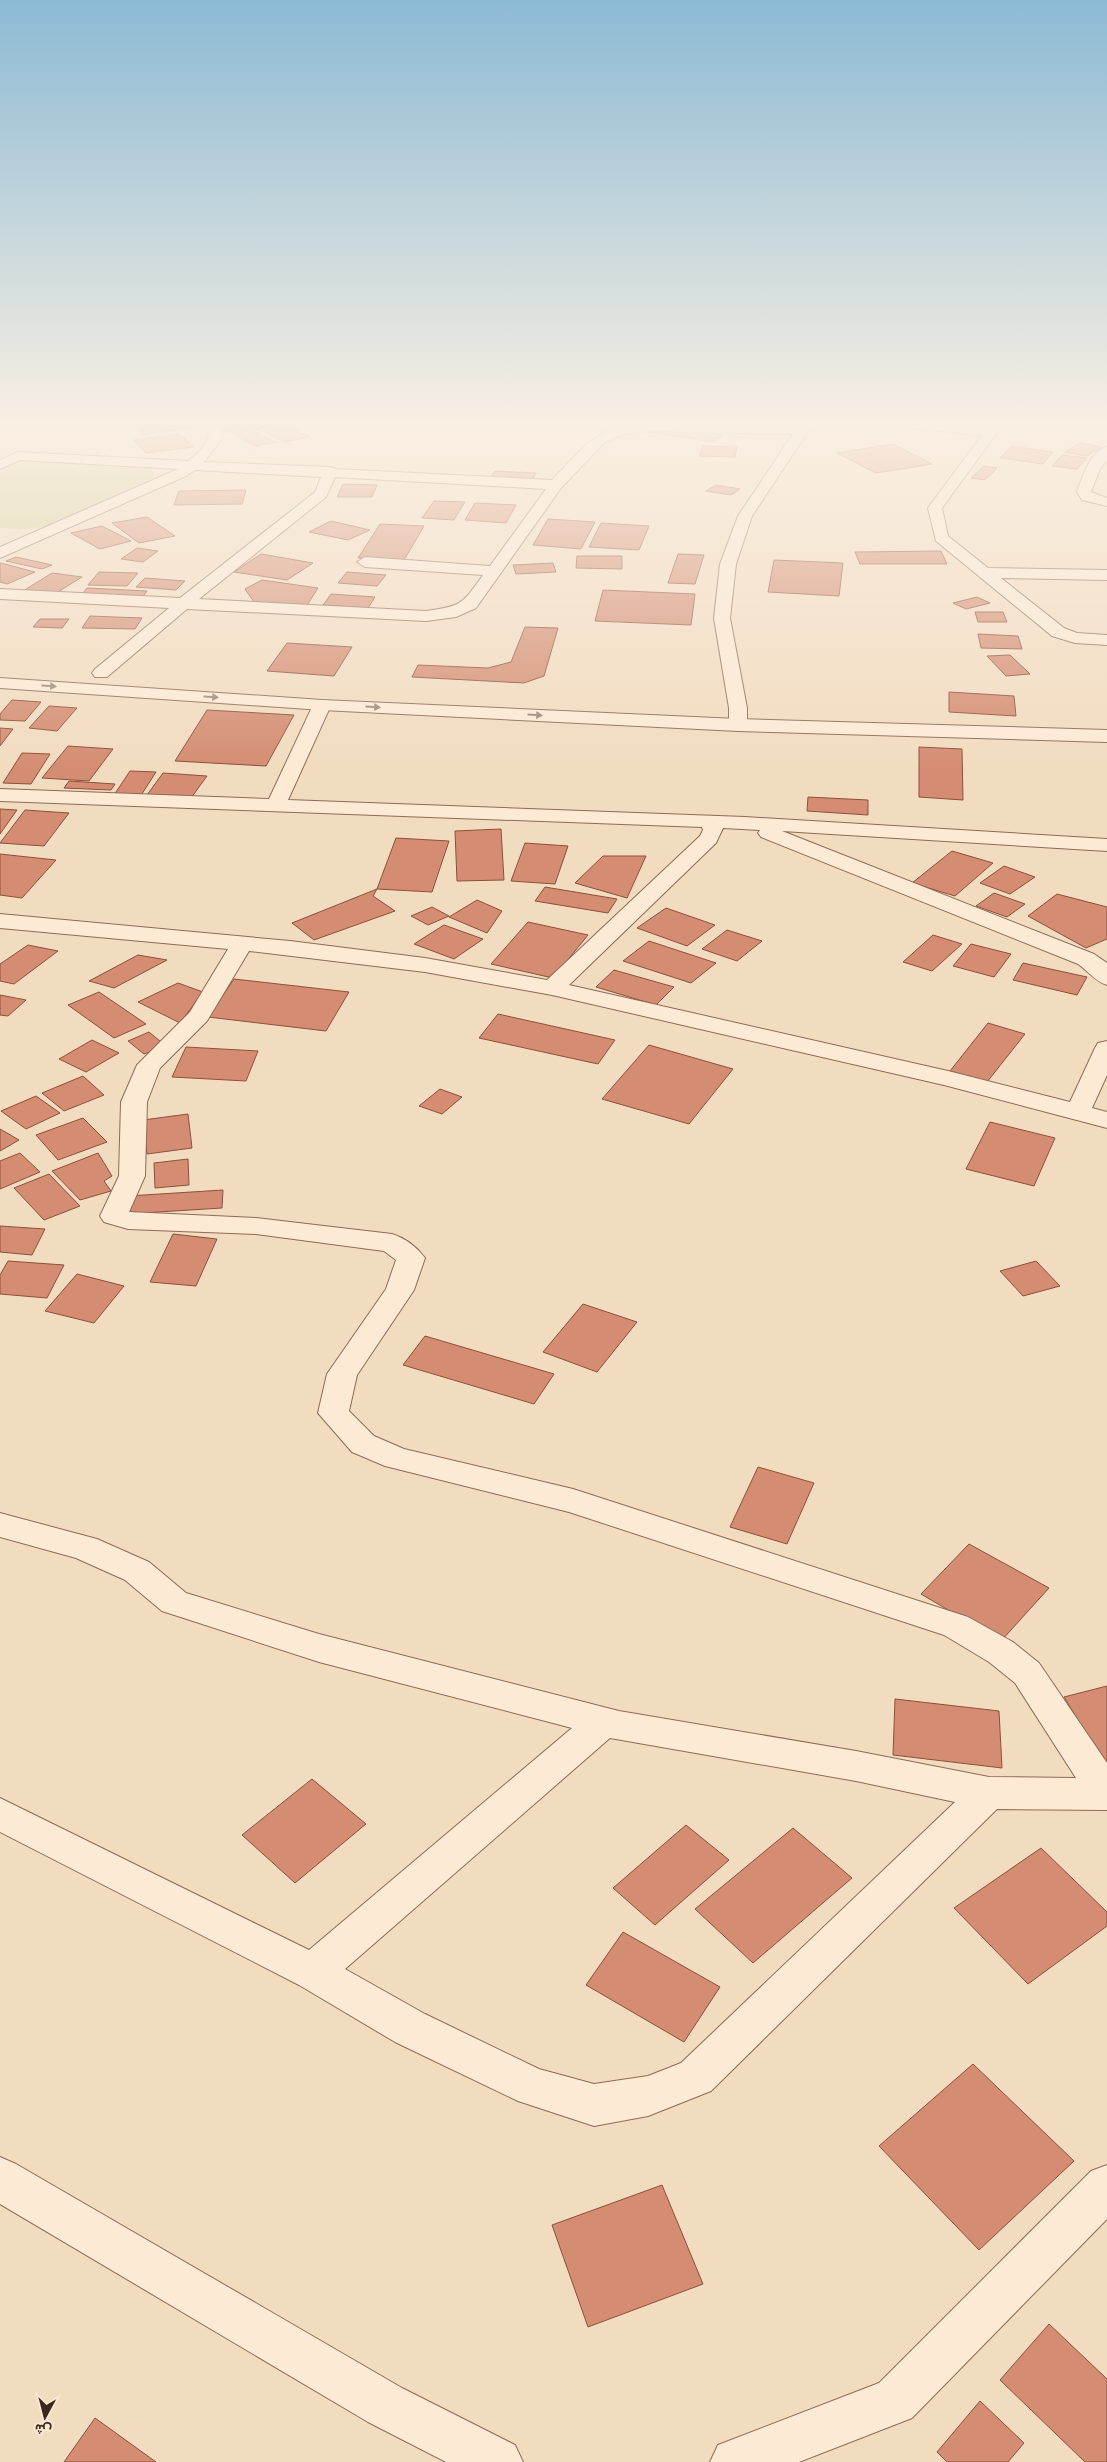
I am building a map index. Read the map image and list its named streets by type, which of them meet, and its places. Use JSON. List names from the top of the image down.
{
  "north": "bottom"
}
